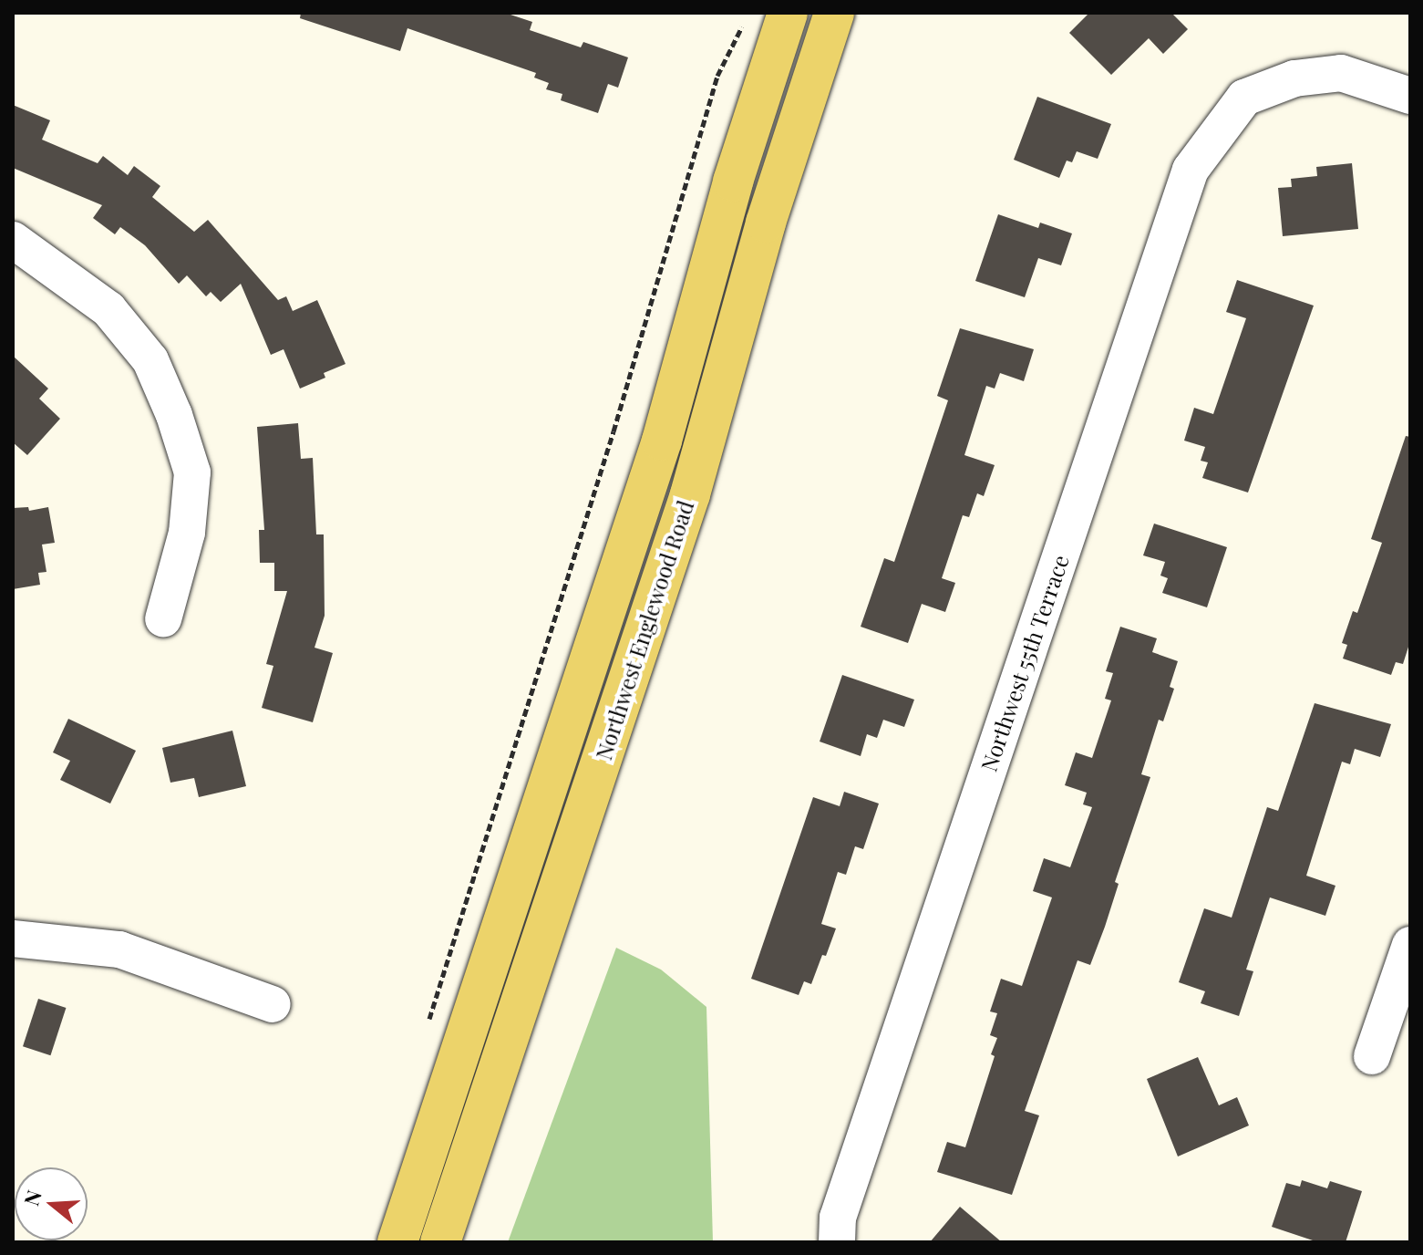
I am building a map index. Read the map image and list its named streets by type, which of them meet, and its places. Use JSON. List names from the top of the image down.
{
  "streets": {
    "main road": ["Northwest Englewood Road"],
    "street": ["Northwest 55th Terrace"]
  },
  "north": "left"
}
